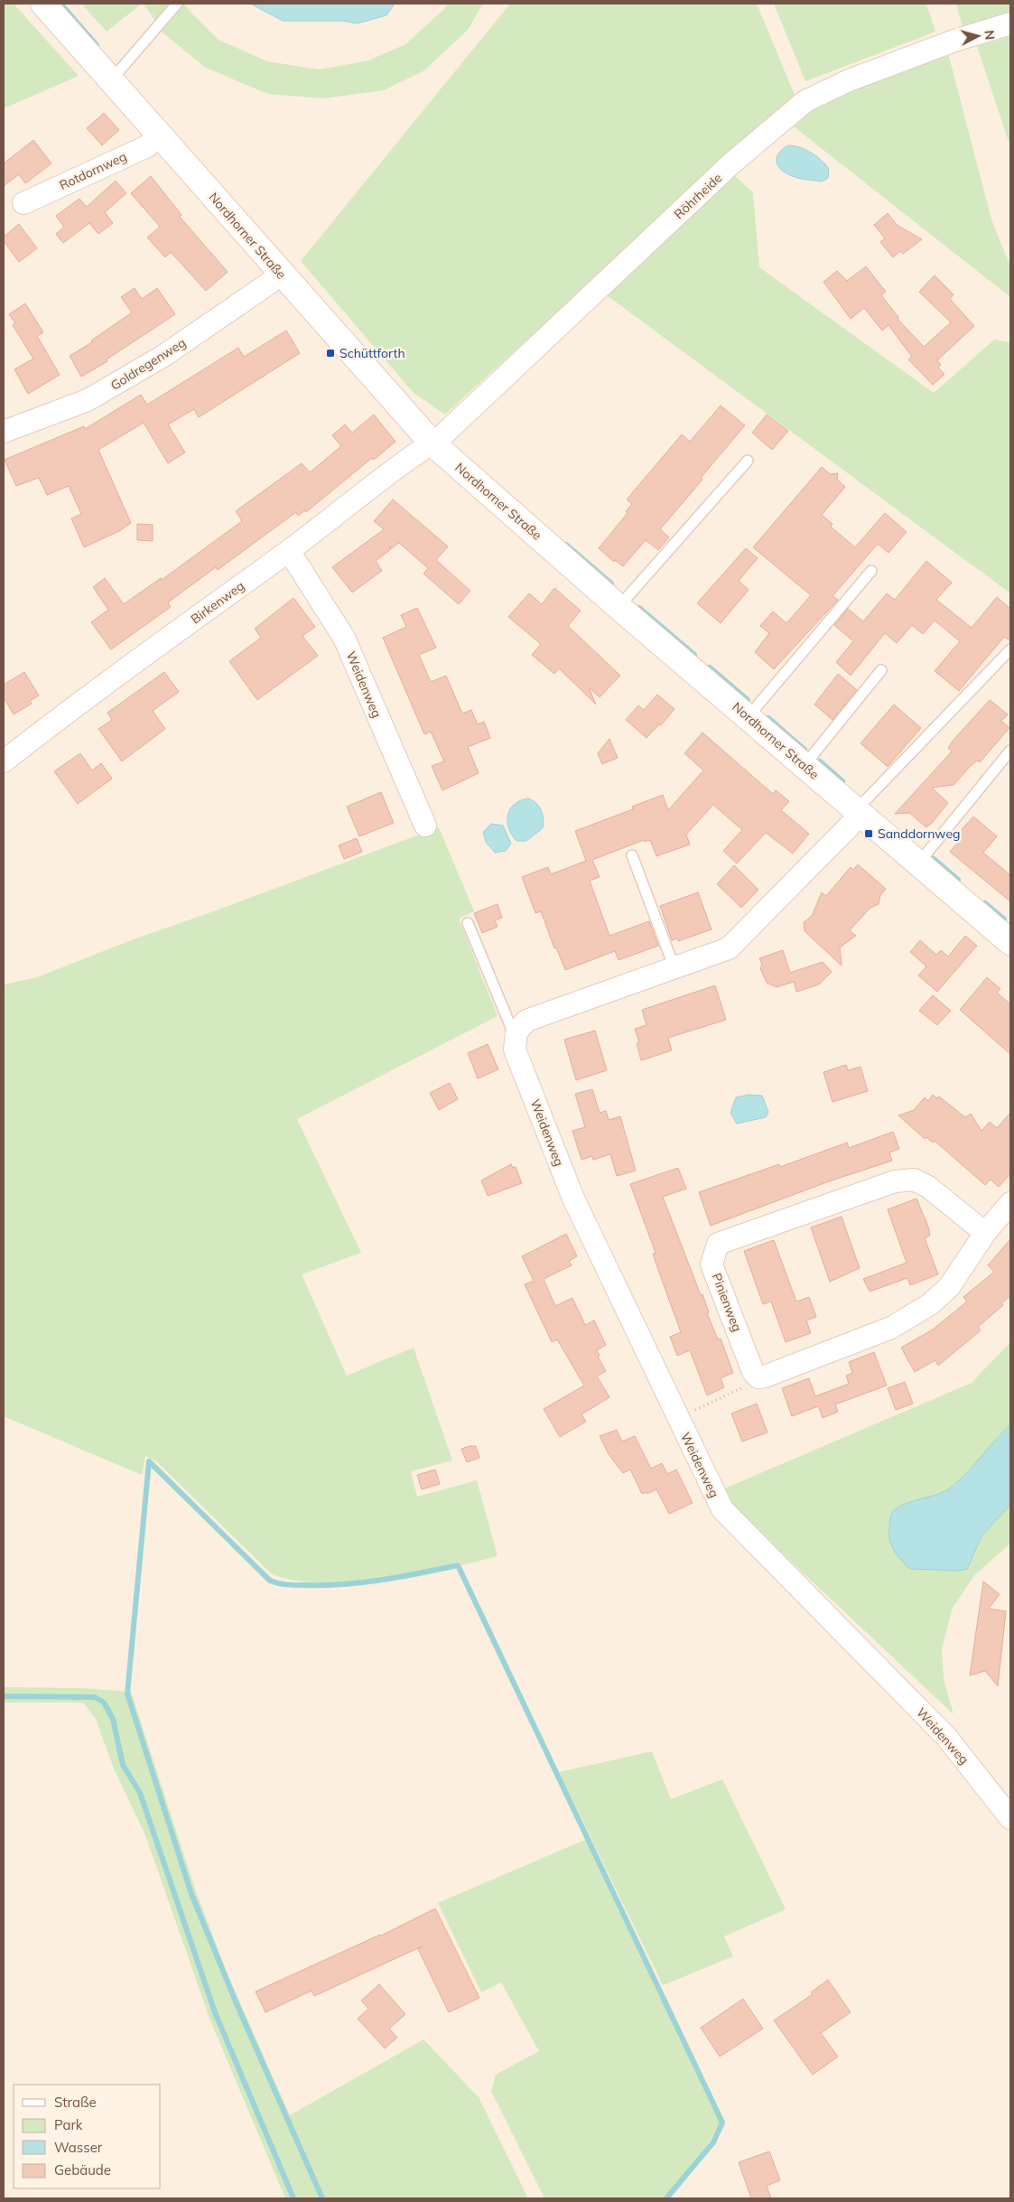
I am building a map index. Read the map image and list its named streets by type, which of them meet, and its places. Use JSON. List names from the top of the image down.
{
  "streets": {
    "street": [
      "Rotdornweg",
      "Röhrheide",
      "Nordhorner Straße",
      "Goldregenweg",
      "Birkenweg",
      "Weidenweg",
      "Pinienweg"
    ]
  },
  "crossings": [
    ["Rotdornweg", "Nordhorner Straße"],
    ["Röhrheide", "Nordhorner Straße"],
    ["Röhrheide", "Birkenweg"],
    ["Nordhorner Straße", "Goldregenweg"],
    ["Nordhorner Straße", "Birkenweg"],
    ["Birkenweg", "Weidenweg"]
  ],
  "places": {
    "transit": ["Schüttforth", "Sanddornweg"]
  },
  "legend": [
    "Straße",
    "Park",
    "Wasser",
    "Gebäude"
  ],
  "north": "right"
}
